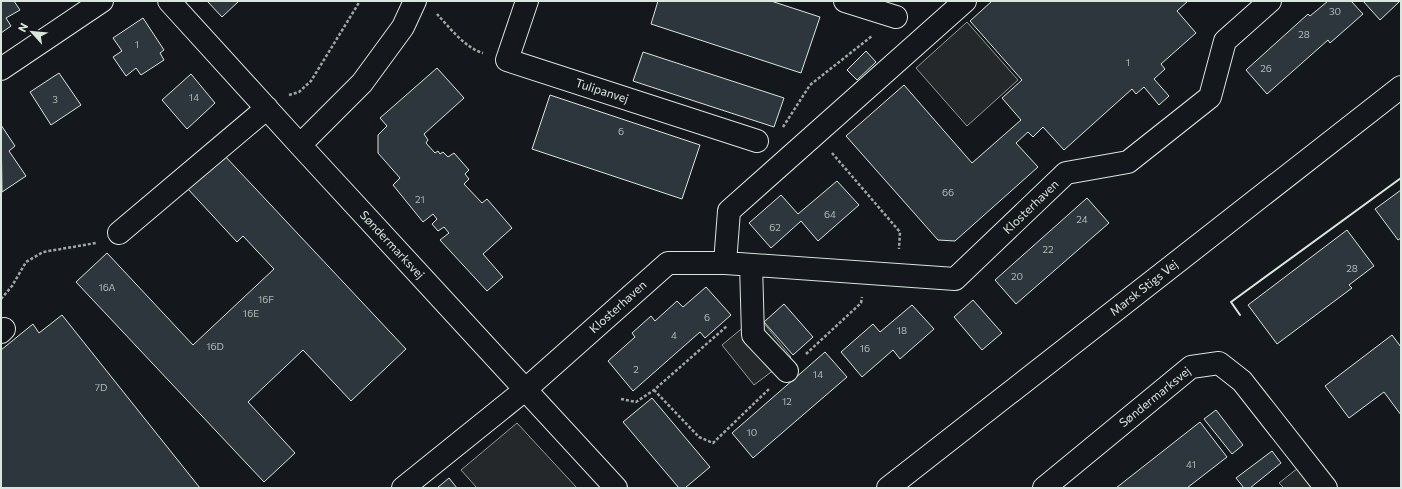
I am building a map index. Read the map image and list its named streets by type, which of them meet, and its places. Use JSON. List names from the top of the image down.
{
  "streets": {
    "street": [
      "Tulipanvej",
      "Klosterhaven",
      "Søndermarksvej",
      "Marsk Stigs Vej"
    ]
  },
  "crossings": [
    ["Klosterhaven", "Søndermarksvej"]
  ],
  "house_numbers": [
    "30",
    "28",
    "1",
    "1",
    "26",
    "14",
    "3",
    "6",
    "66",
    "21",
    "64",
    "24",
    "62",
    "22",
    "28",
    "20",
    "16A",
    "16F",
    "16E",
    "6",
    "18",
    "4",
    "16D",
    "16",
    "2",
    "14",
    "7D",
    "12",
    "10",
    "41"
  ],
  "north": "top left"
}
